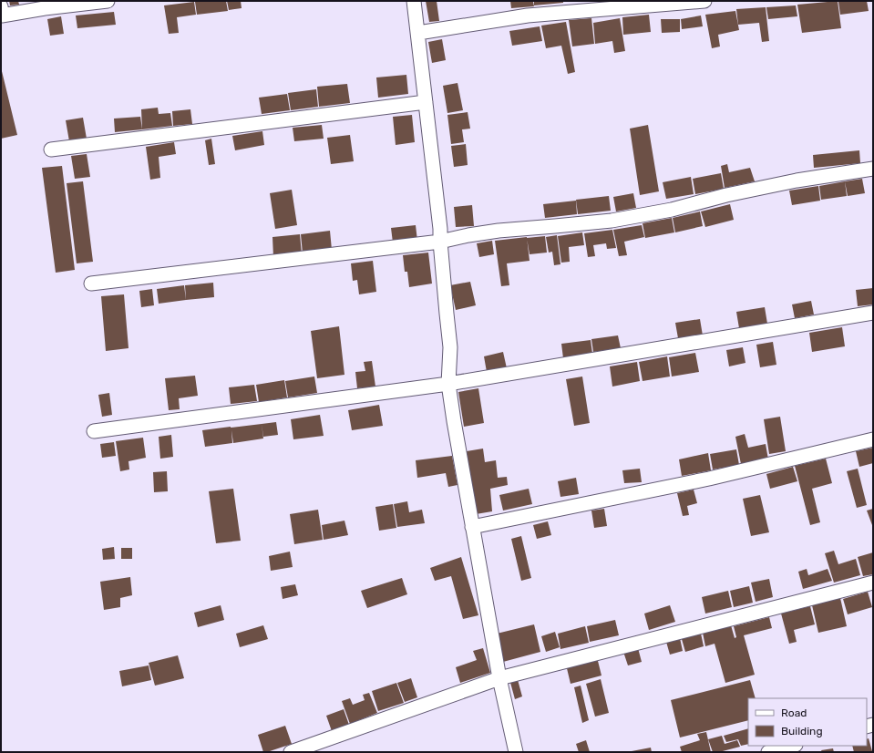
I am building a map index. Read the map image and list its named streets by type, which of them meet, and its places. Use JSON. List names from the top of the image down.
{
  "legend": ["Road", "Building"]
}
